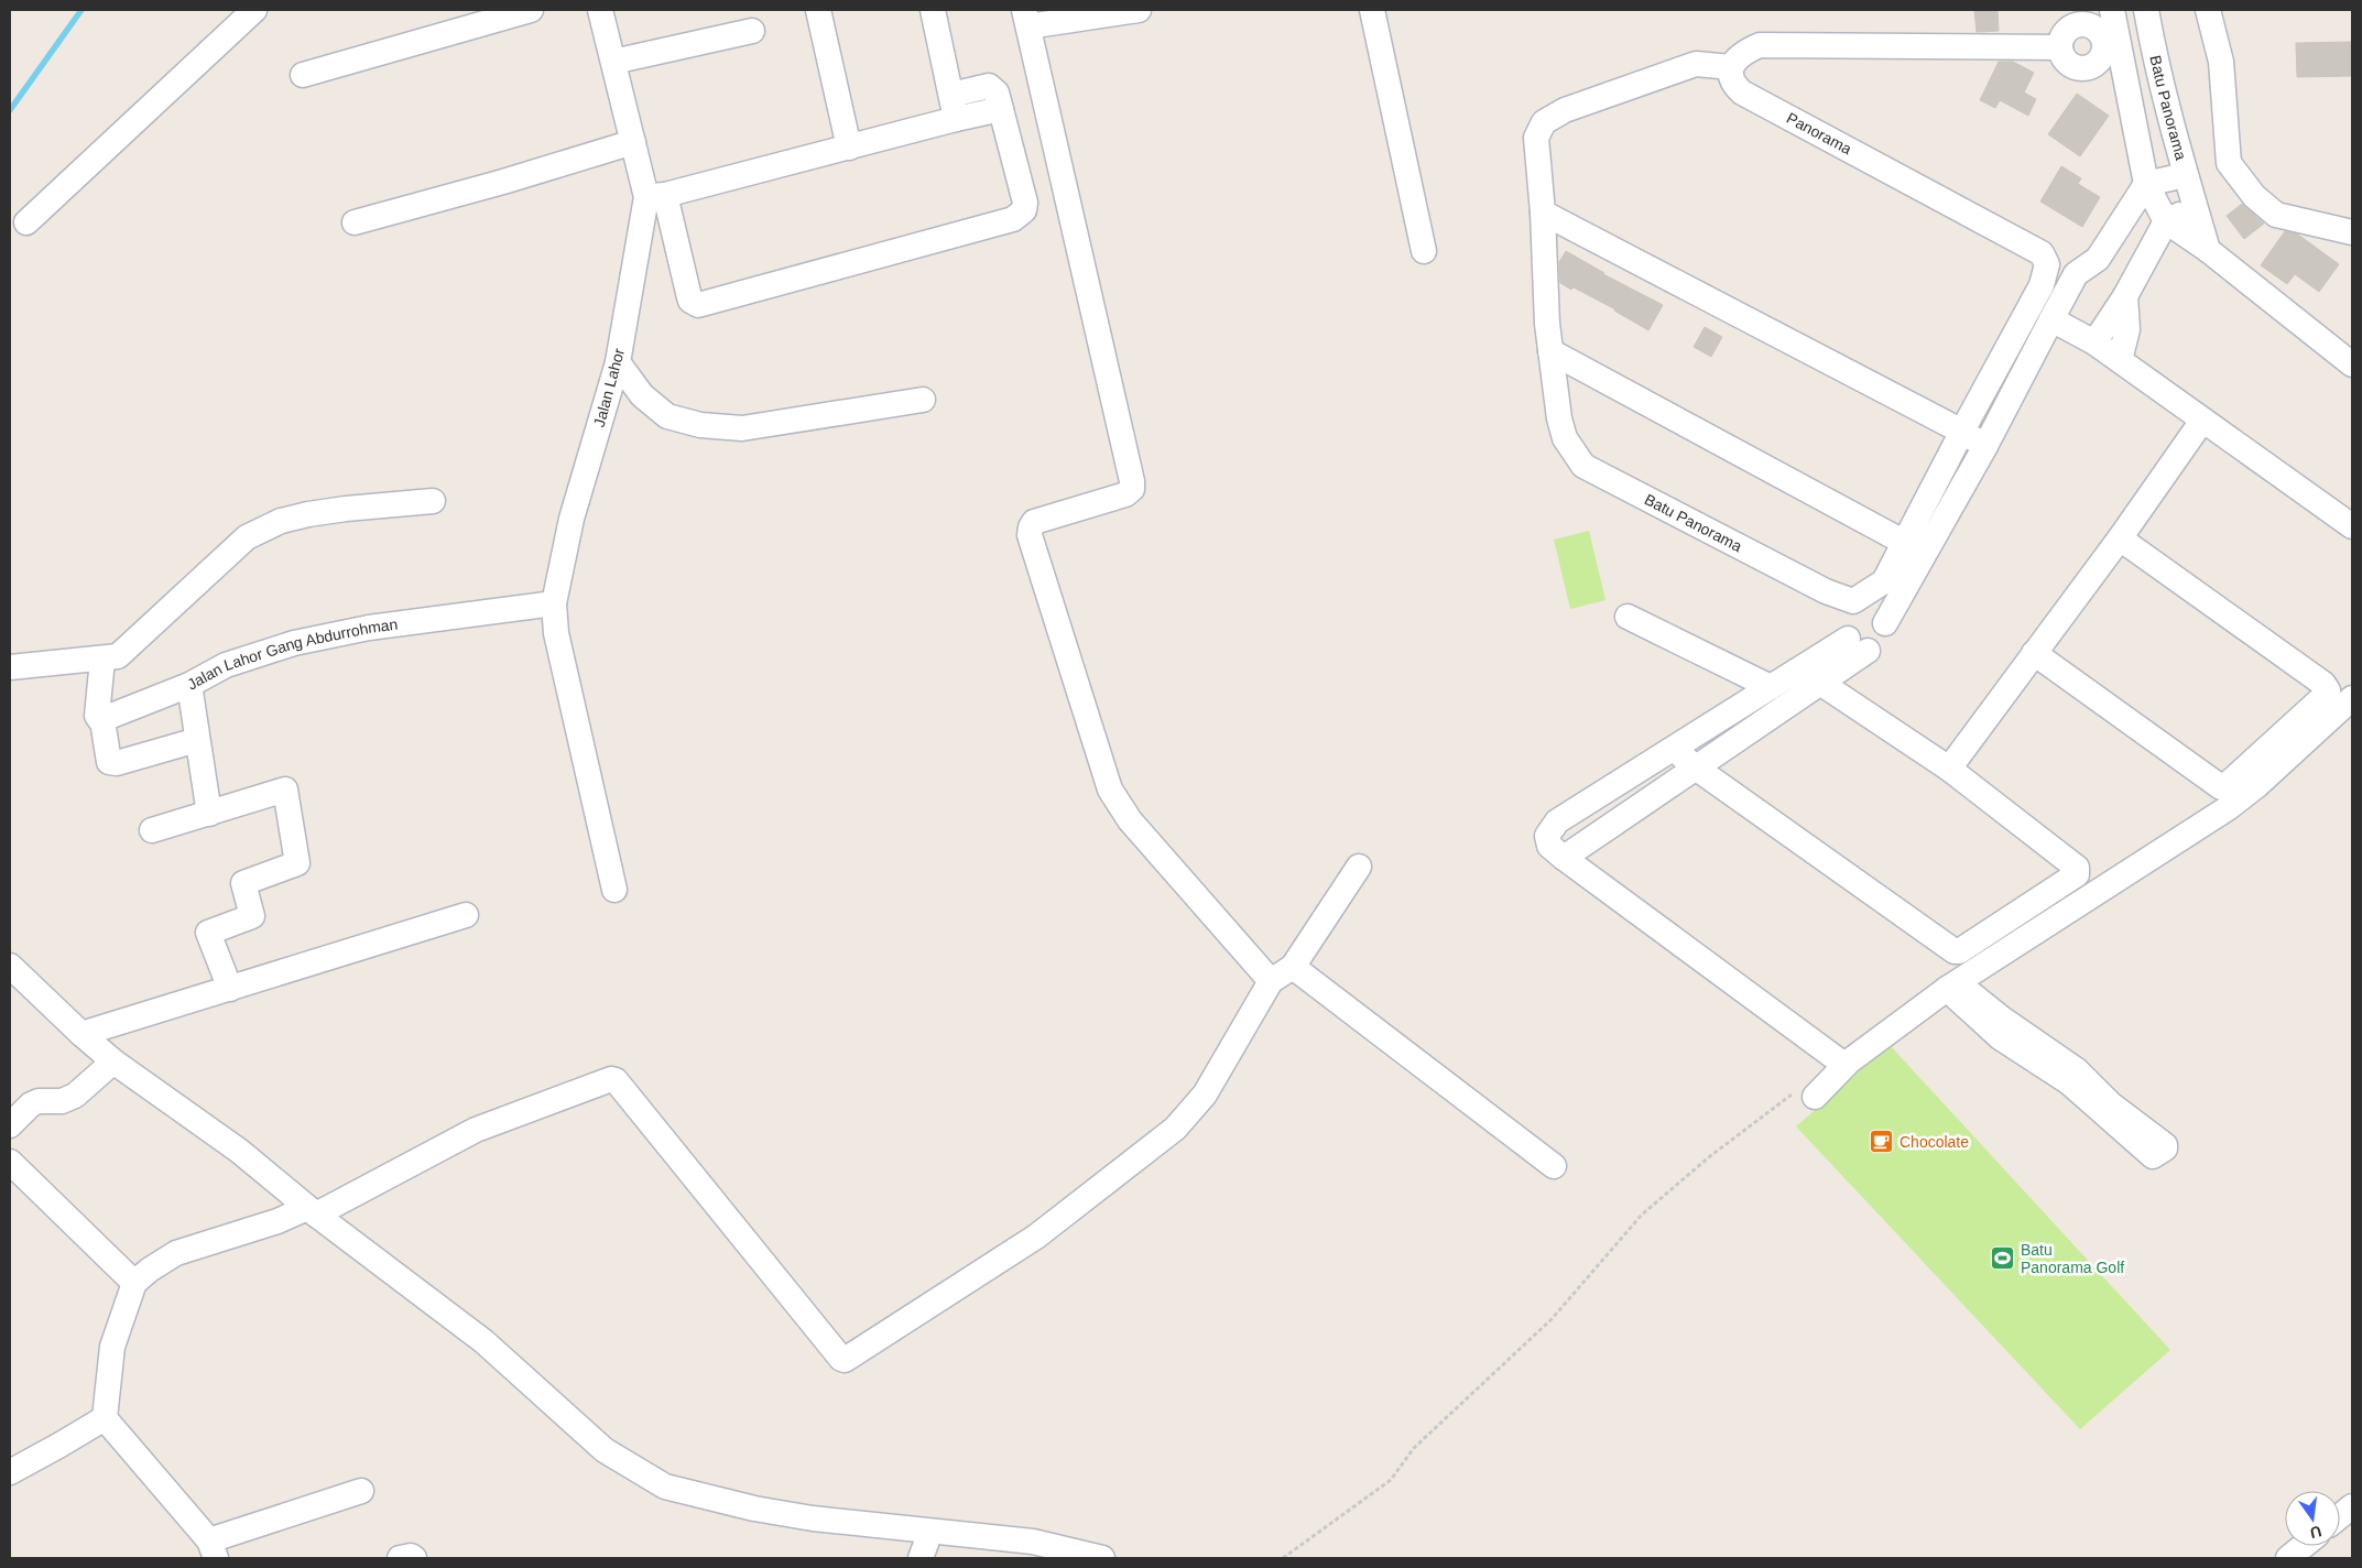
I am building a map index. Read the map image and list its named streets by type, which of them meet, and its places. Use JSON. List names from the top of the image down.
{
  "streets": {
    "street": [
      "Batu Panorama",
      "Panorama",
      "Jalan Lahor",
      "Jalan Lahor Gang Abdurrohman"
    ]
  },
  "crossings": [
    ["Batu Panorama", "Panorama"],
    ["Jalan Lahor", "Jalan Lahor Gang Abdurrohman"]
  ],
  "places": {
    "cafe": ["Chocolate"],
    "sports": ["Batu Panorama Golf"]
  },
  "north": "bottom"
}
